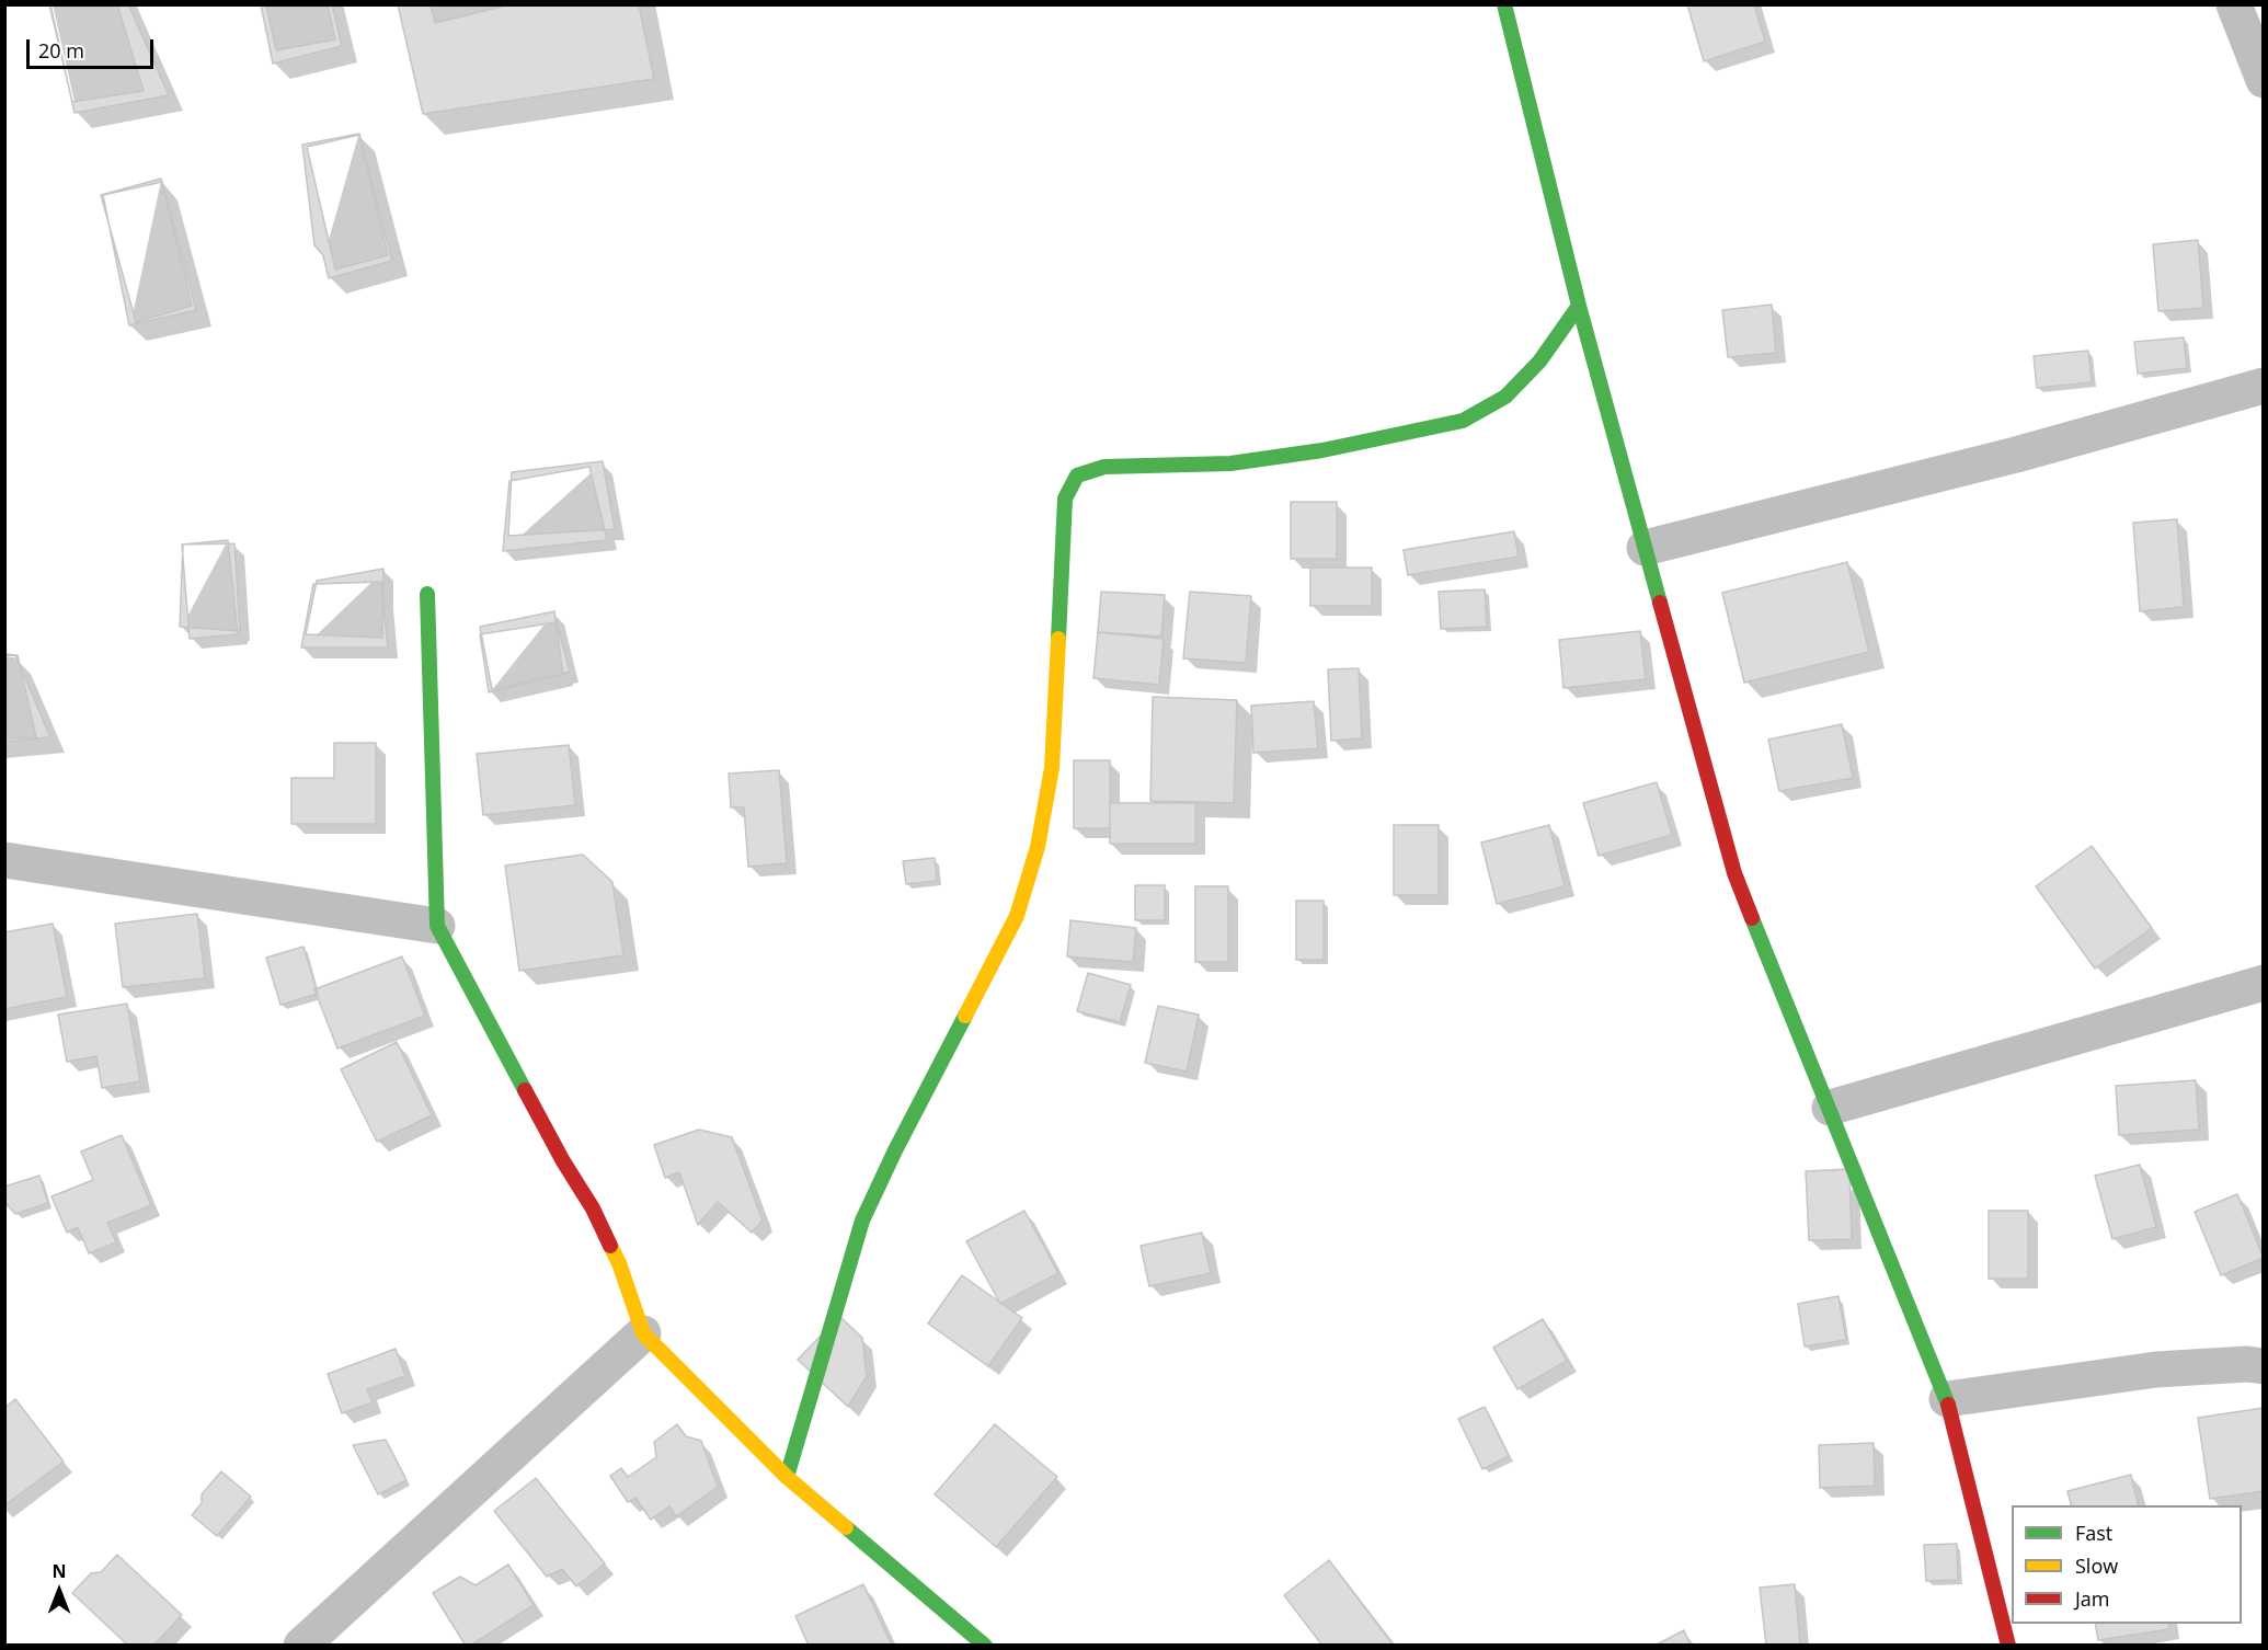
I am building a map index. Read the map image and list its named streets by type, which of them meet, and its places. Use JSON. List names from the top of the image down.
{
  "legend": ["Fast", "Slow", "Jam"],
  "scale_bar": "20 m",
  "north": "top"
}
